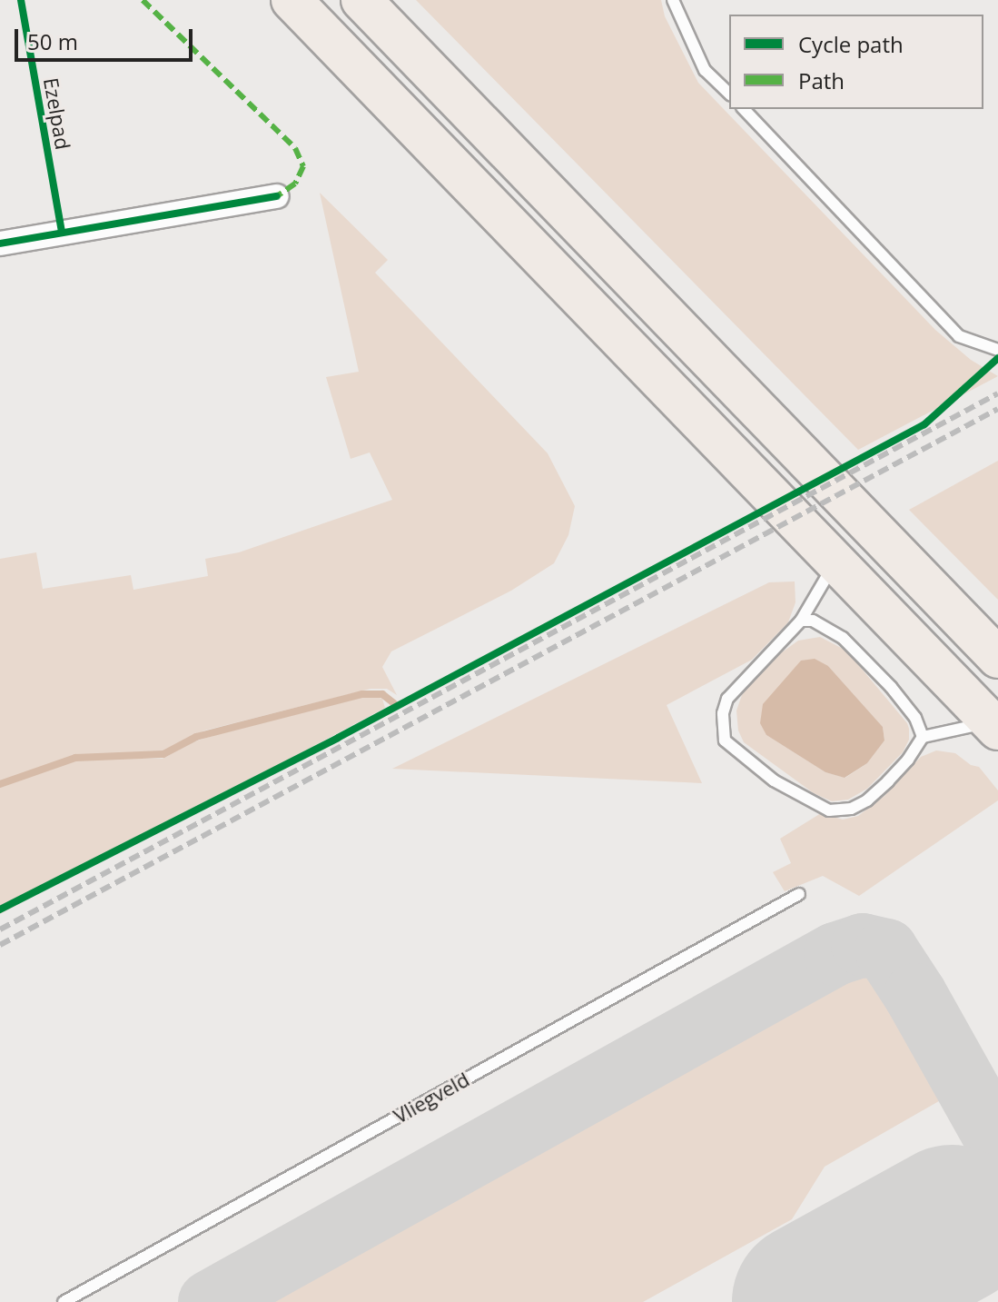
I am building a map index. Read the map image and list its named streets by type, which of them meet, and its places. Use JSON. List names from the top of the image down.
{
  "streets": {
    "lane": ["Vliegveld"],
    "cycle path": ["Ezelpad"]
  },
  "legend": ["Cycle path", "Path"],
  "scale_bar": "50 m"
}
